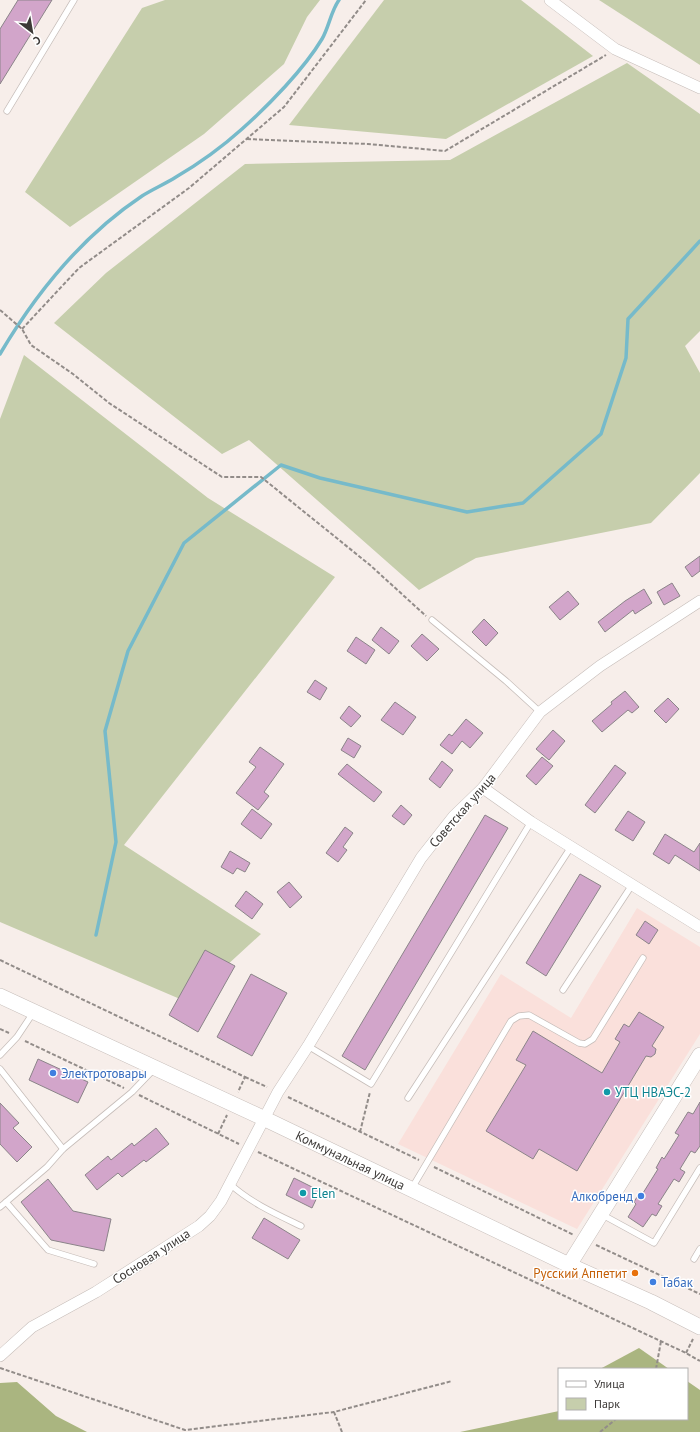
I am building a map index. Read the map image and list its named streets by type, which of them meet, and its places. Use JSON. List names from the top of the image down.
{
  "streets": {
    "street": ["Советская улица", "Коммунальная улица", "Сосновая улица"]
  },
  "crossings": [
    ["Советская улица", "Коммунальная улица"],
    ["Советская улица", "Сосновая улица"],
    ["Коммунальная улица", "Сосновая улица"]
  ],
  "places": [
    "Электротовары",
    "УТЦ НВАЭС-2",
    "Elen",
    "Алкобренд",
    "Русский Аппетит",
    "Табак"
  ],
  "legend": ["Улица", "Парк"],
  "north": "bottom right"
}
